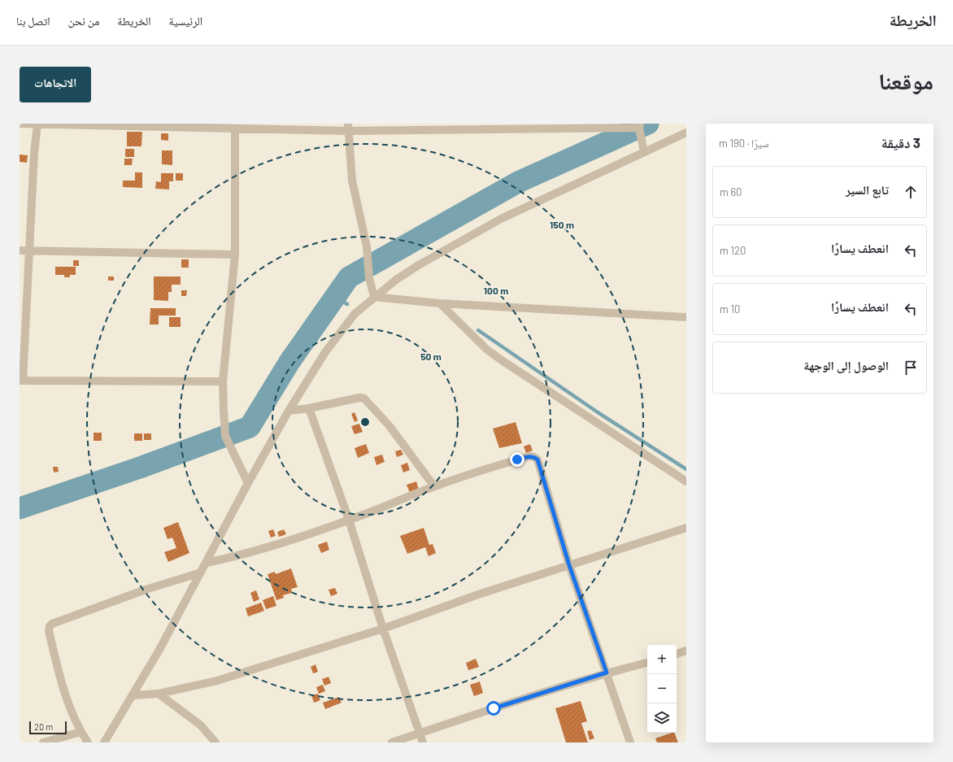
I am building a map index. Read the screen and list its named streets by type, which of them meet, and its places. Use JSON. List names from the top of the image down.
{
  "scale_bar": "20 m",
  "page": {
    "header": "الخريطة",
    "nav": [
      "الرئيسية",
      "الخريطة",
      "من نحن",
      "اتصل بنا"
    ],
    "title": "موقعنا",
    "buttons": "الاتجاهات",
    "heading": ["3 دقيقة", "سيرًا · 190 m"],
    "list": [
      ["تابع السير", "60 m"],
      ["انعطف يسارًا", "120 m"],
      ["انعطف يسارًا", "10 m"],
      "الوصول إلى الوجهة"
    ],
    "map_buttons": ["+", "−"],
    "scale": "20 m"
  },
  "rings": ["150 m", "100 m", "50 m"]
}
